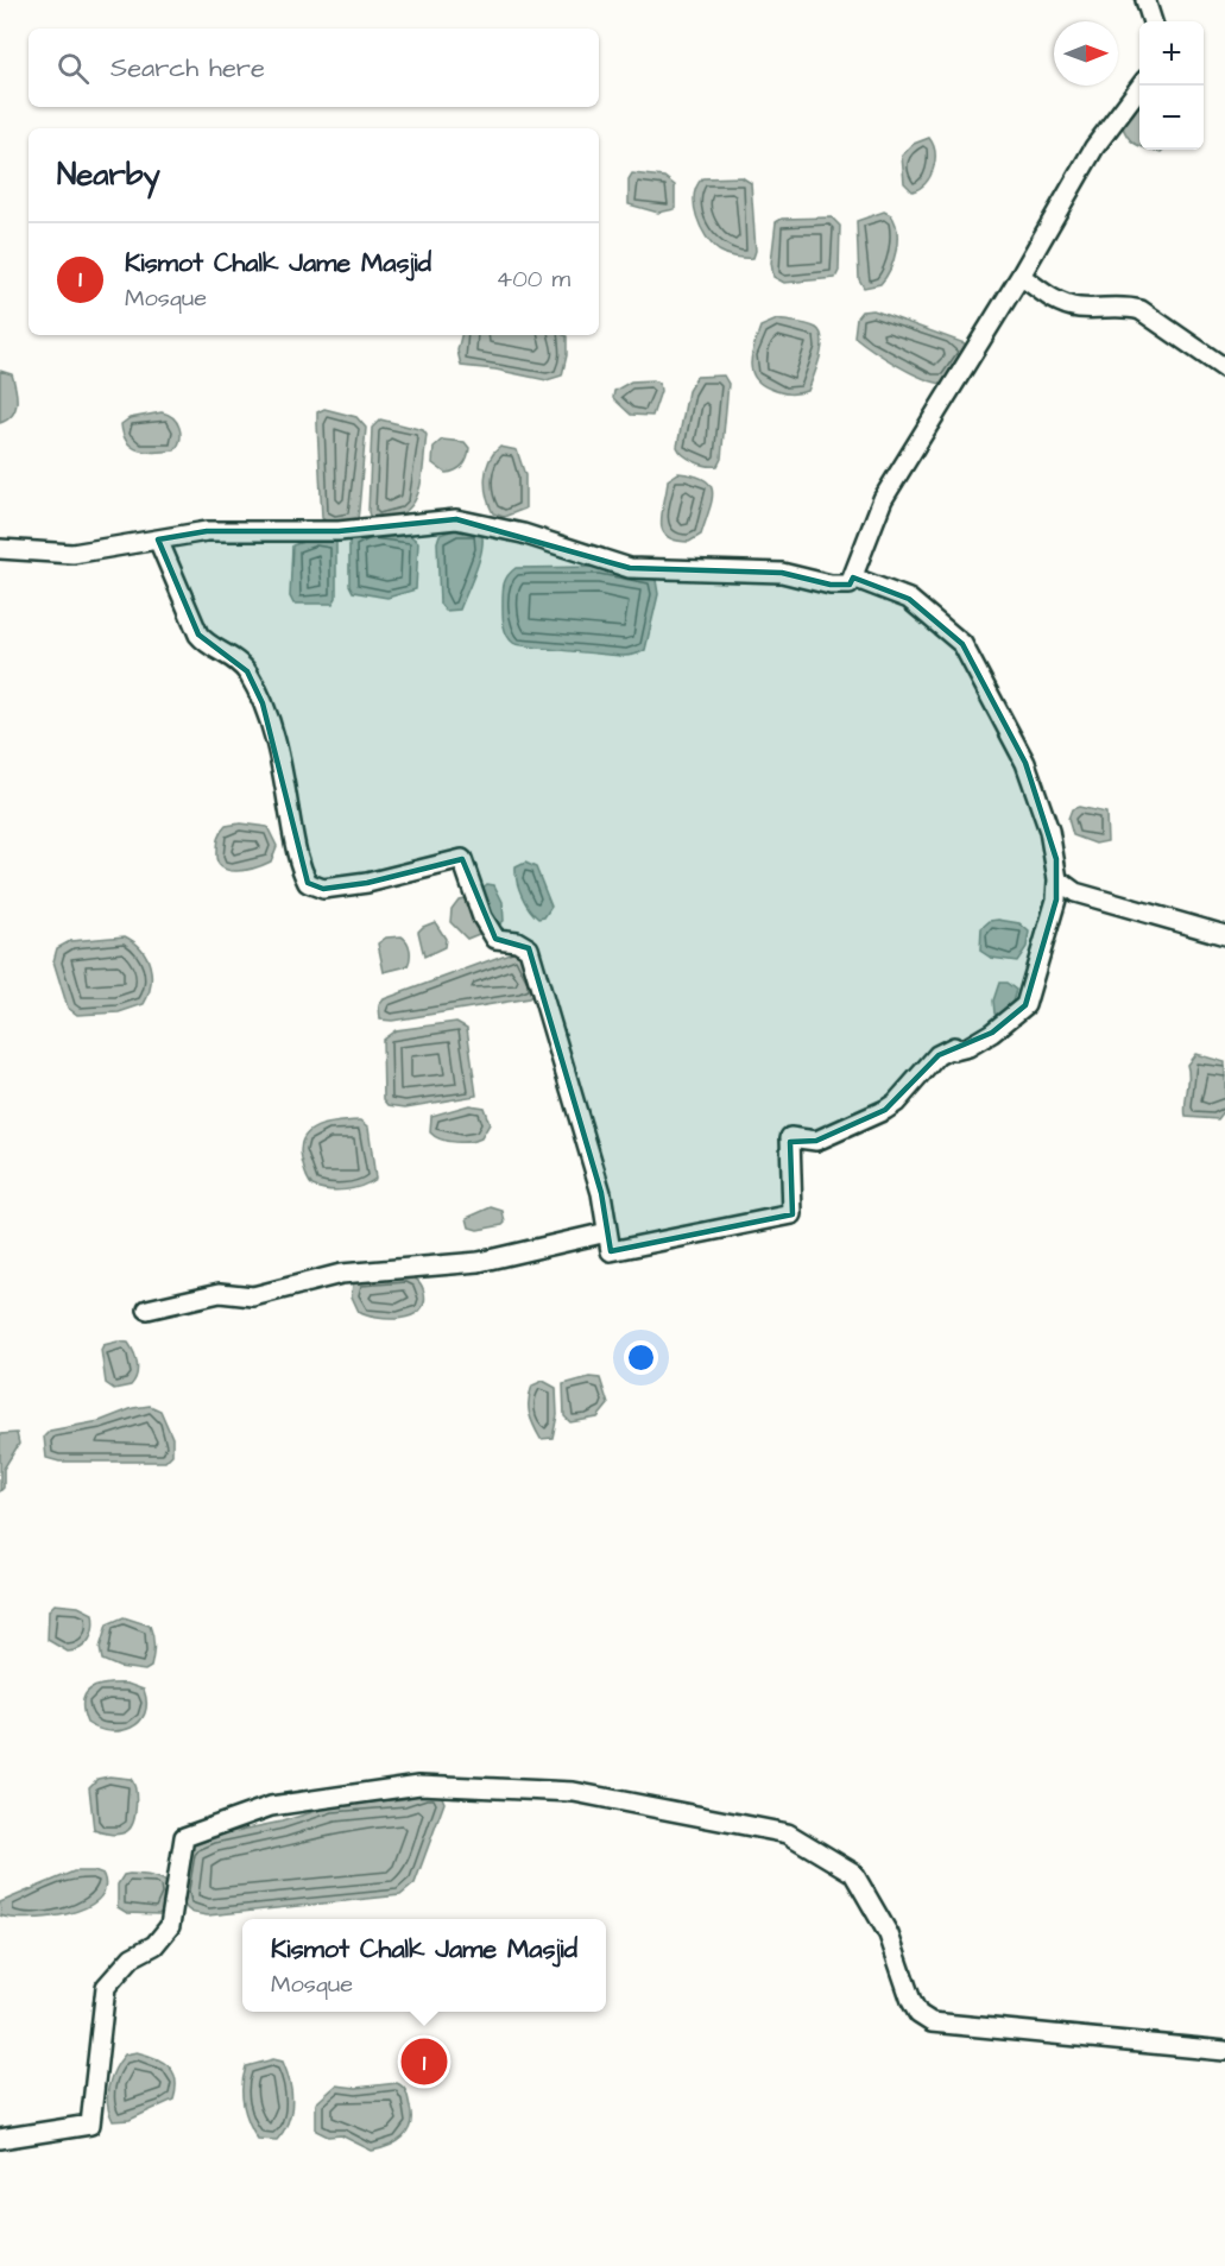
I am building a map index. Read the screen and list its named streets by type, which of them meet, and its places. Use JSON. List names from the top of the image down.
{
  "north": "right",
  "page": {
    "map_buttons": ["+", "−"],
    "search": "Search here",
    "heading": "Nearby",
    "list": [
      {
        "mark": "1",
        "name": "Kismot Chalk Jame Masjid",
        "note": "Mosque",
        "value": "400 m"
      }
    ],
    "popup": ["Kismot Chalk Jame Masjid", "Mosque"],
    "pins": "1"
  }
}
